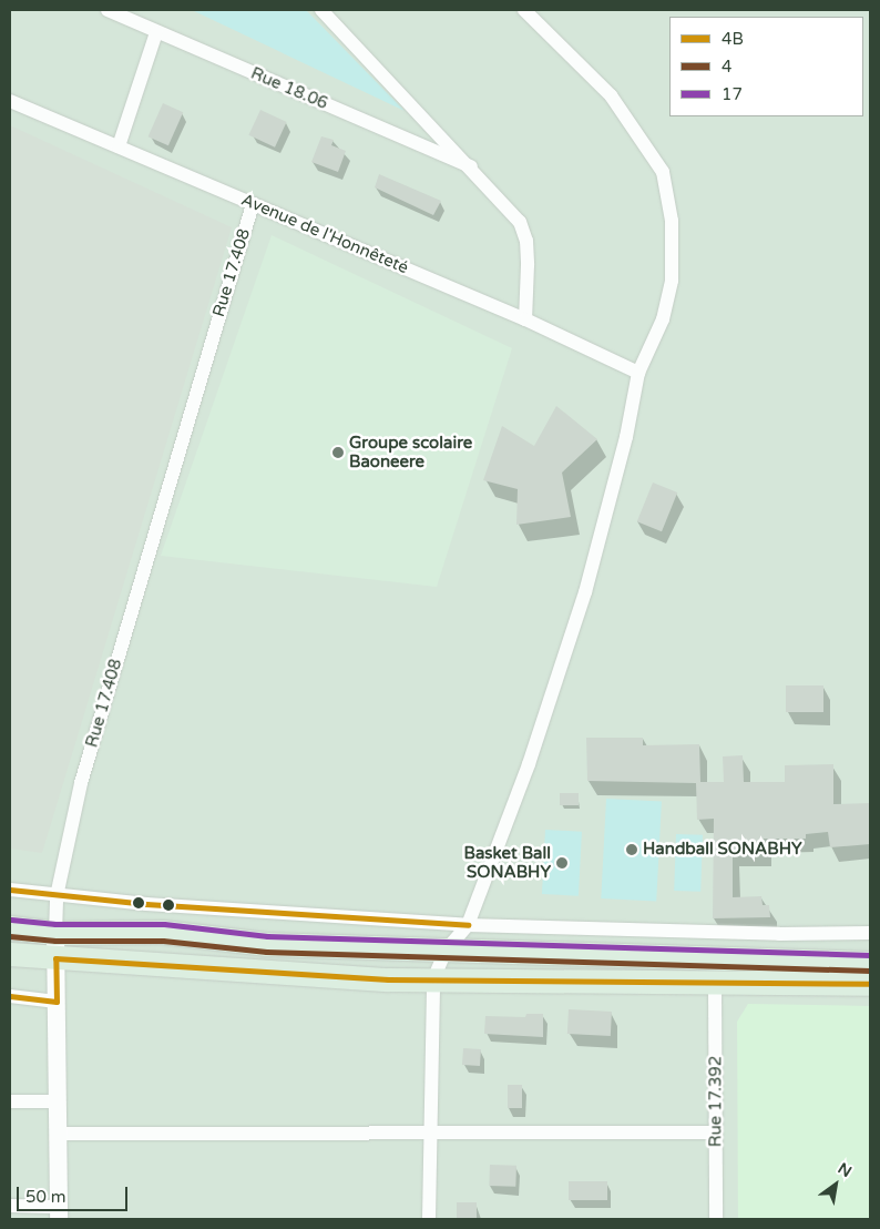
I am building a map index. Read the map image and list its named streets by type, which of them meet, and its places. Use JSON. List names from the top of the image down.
{
  "streets": {
    "street": [
      "Rue 18.06",
      "Avenue de l'Honnêteté",
      "Rue 17.408",
      "Rue 17.392"
    ]
  },
  "crossings": [
    ["Avenue de l'Honnêteté", "Rue 17.408"]
  ],
  "places": ["Groupe scolaire Baoneere", "Handball SONABHY", "Basket Ball SONABHY"],
  "lines": ["transit line 4B", "transit line 17", "transit line 4"],
  "legend": ["4B", "4", "17"],
  "scale_bar": "50 m",
  "north": "top right"
}
